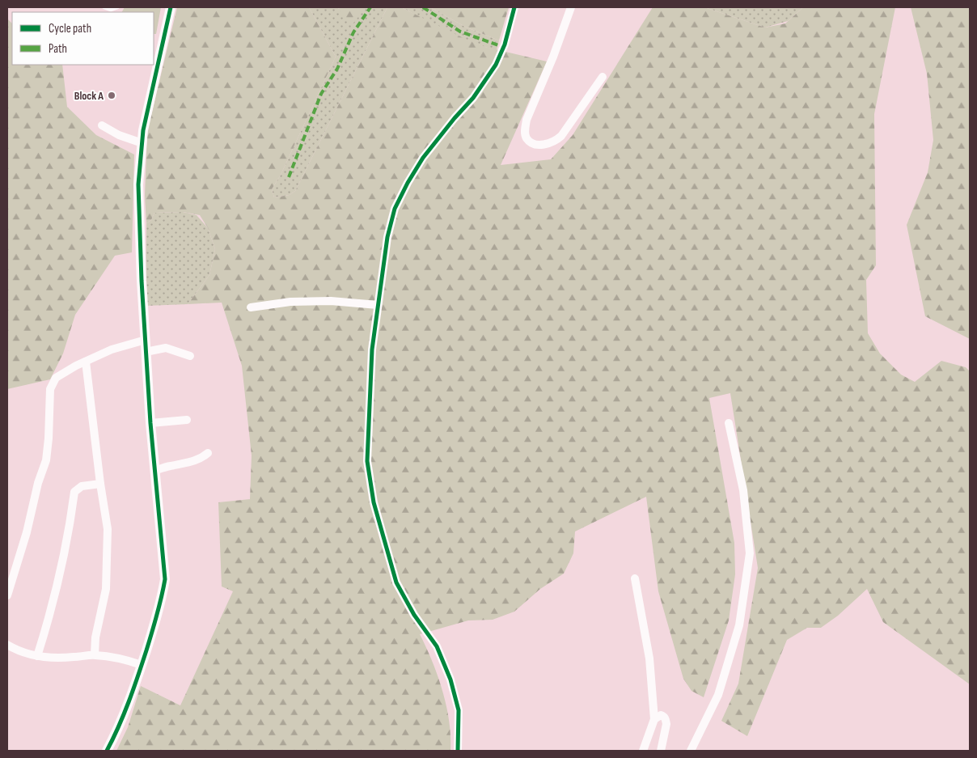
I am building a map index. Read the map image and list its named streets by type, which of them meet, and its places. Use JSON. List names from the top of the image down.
{
  "places": ["Block A"],
  "legend": ["Cycle path", "Path"]
}
